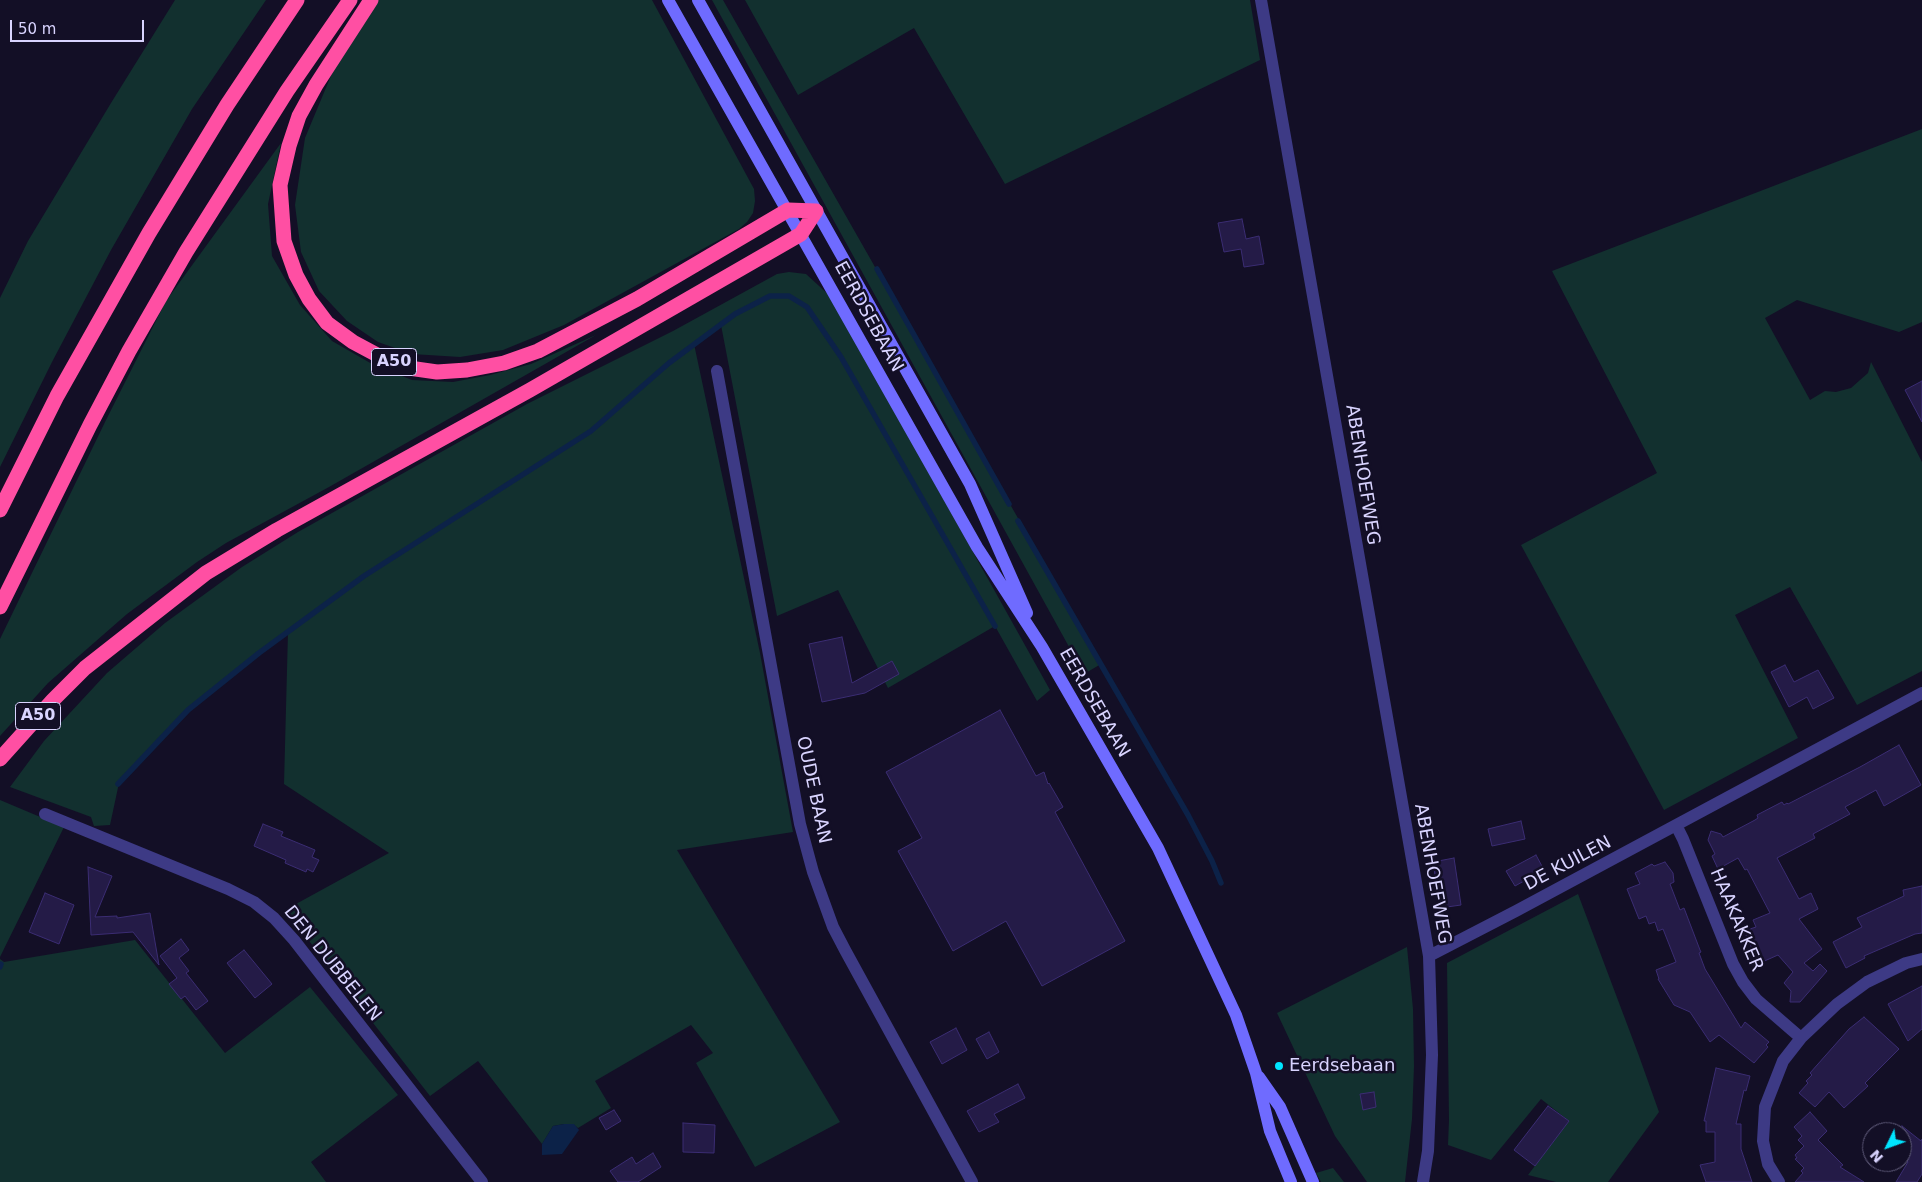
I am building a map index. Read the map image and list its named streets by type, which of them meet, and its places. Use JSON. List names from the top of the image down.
{
  "streets": {
    "highway": ["A50"],
    "main road": ["EERDSEBAAN"],
    "street": [
      "ABENHOEFWEG",
      "OUDE BAAN",
      "DE KUILEN",
      "HAAKAKKER",
      "DEN DUBBELEN"
    ]
  },
  "crossings": [
    ["EERDSEBAAN", "A50"],
    ["ABENHOEFWEG", "DE KUILEN"],
    ["DE KUILEN", "HAAKAKKER"]
  ],
  "places": ["Eerdsebaan"],
  "scale_bar": "50 m",
  "north": "bottom left"
}
